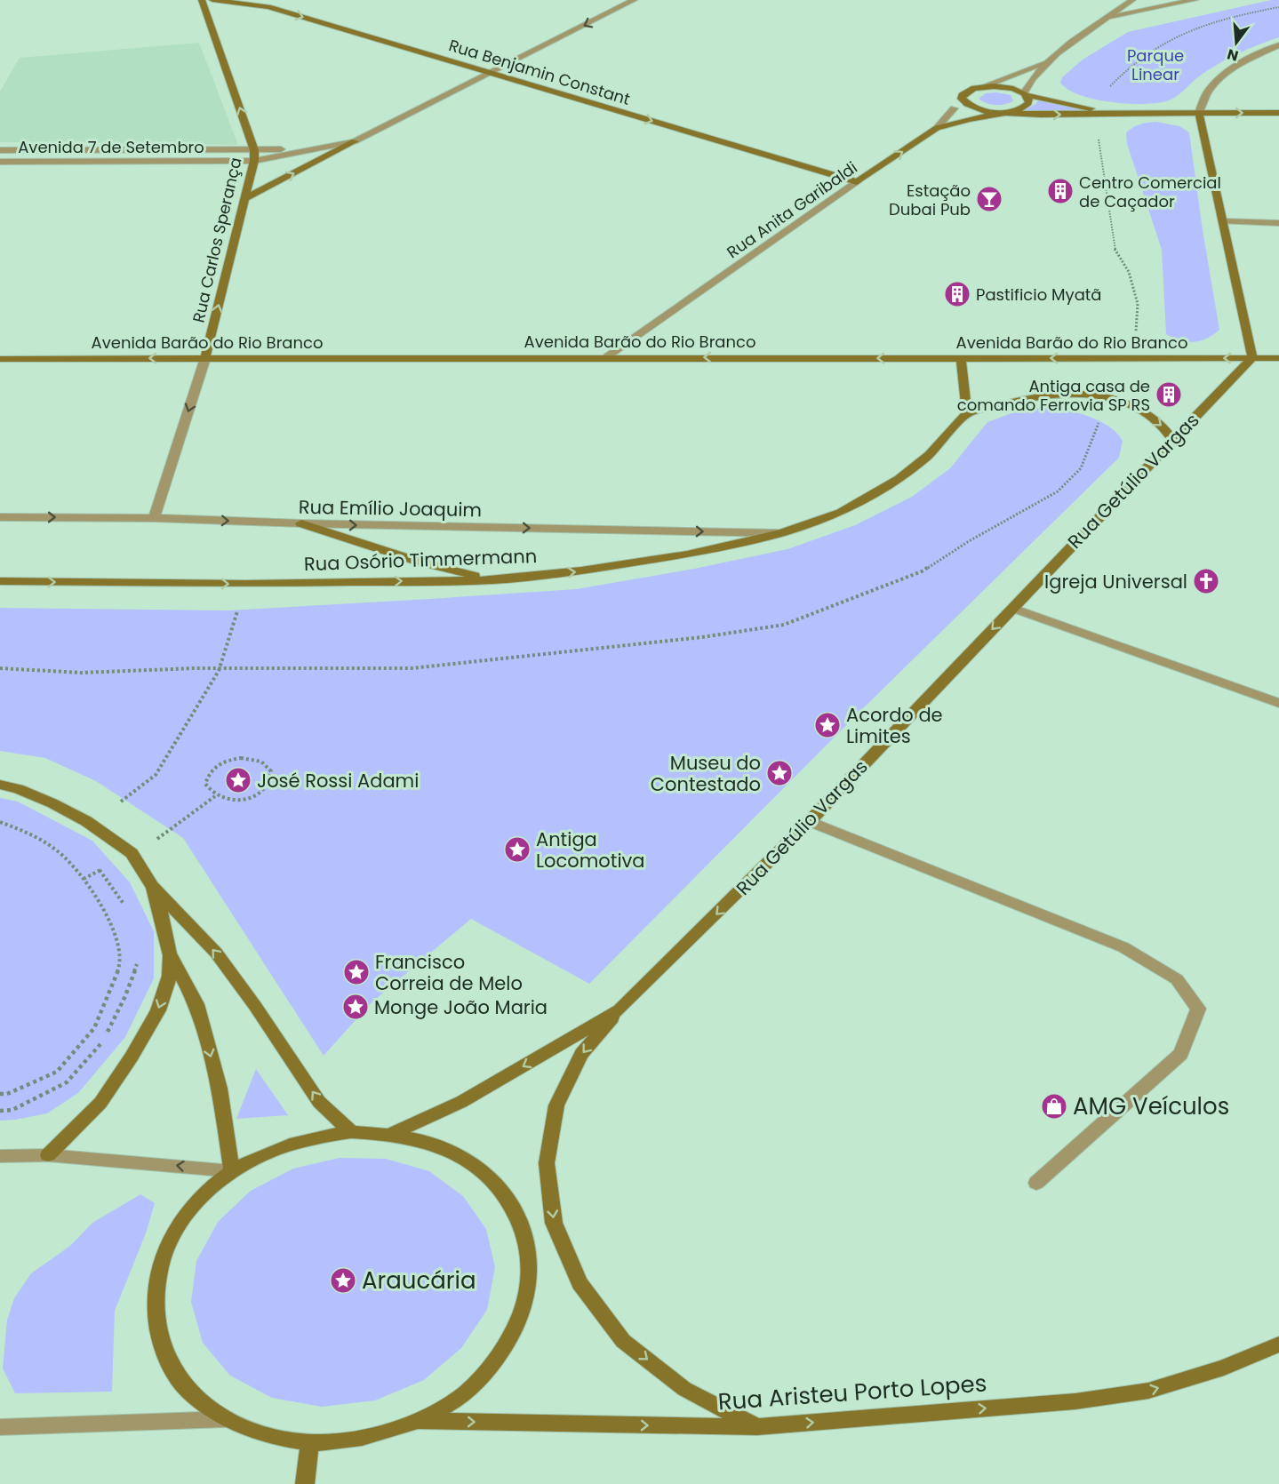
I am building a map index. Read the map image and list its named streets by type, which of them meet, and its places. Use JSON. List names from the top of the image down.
{
  "streets": {
    "main road": [
      "Rua Benjamin Constant",
      "Rua Anita Garibaldi",
      "Rua Carlos Sperança",
      "Avenida Barão do Rio Branco",
      "Rua Getúlio Vargas",
      "Rua Osório Timmermann",
      "Rua Aristeu Porto Lopes"
    ],
    "street": ["Avenida 7 de Setembro", "Rua Emílio Joaquim"]
  },
  "crossings": [
    ["Rua Benjamin Constant", "Rua Anita Garibaldi"],
    ["Avenida 7 de Setembro", "Rua Carlos Sperança"],
    ["Rua Anita Garibaldi", "Avenida Barão do Rio Branco"],
    ["Rua Carlos Sperança", "Avenida Barão do Rio Branco"],
    ["Rua Carlos Sperança", "Rua Emílio Joaquim"],
    ["Avenida Barão do Rio Branco", "Rua Getúlio Vargas"],
    ["Rua Emílio Joaquim", "Rua Osório Timmermann"]
  ],
  "one_way": [
    "Rua Benjamin Constant",
    "Avenida Barão do Rio Branco",
    "Rua Getúlio Vargas",
    "Rua Emílio Joaquim",
    "Rua Osório Timmermann",
    "Rua Aristeu Porto Lopes"
  ],
  "parks": ["Parque Linear"],
  "places": {
    "building": ["Centro Comercial de Caçador", "Pastificio Myatã", "Antiga casa de comando Ferrovia SP RS"],
    "bar": ["Estação Dubai Pub"],
    "church": ["Igreja Universal"],
    "place": [
      "Acordo de Limites",
      "Museu do Contestado",
      "José Rossi Adami",
      "Antiga Locomotiva",
      "Francisco Correia de Melo",
      "Monge João Maria",
      "Araucária"
    ],
    "shop": ["AMG Veículos"]
  },
  "north": "bottom"
}
